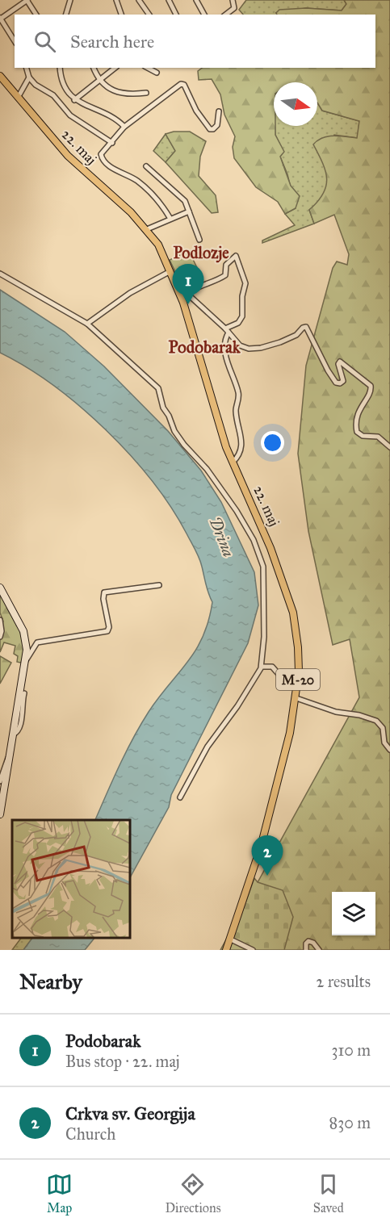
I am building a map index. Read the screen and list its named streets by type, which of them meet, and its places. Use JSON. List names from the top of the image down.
{
  "streets": {
    "main road": ["22. maj", "M-20"]
  },
  "crossings": [
    ["22. maj", "M-20"]
  ],
  "districts": ["Podlozje", "Podobarak"],
  "water": ["Drina"],
  "north": "right",
  "page": {
    "search": "Search here",
    "pins": ["1", "2"],
    "heading": ["Nearby", "2 results"],
    "list": [
      {
        "mark": "1",
        "name": "Podobarak",
        "note": "Bus stop · 22. maj",
        "value": "310 m"
      },
      {
        "mark": "2",
        "name": "Crkva sv. Georgija",
        "note": "Church",
        "value": "830 m"
      }
    ],
    "nav": ["Map", "Directions", "Saved"]
  }
}
